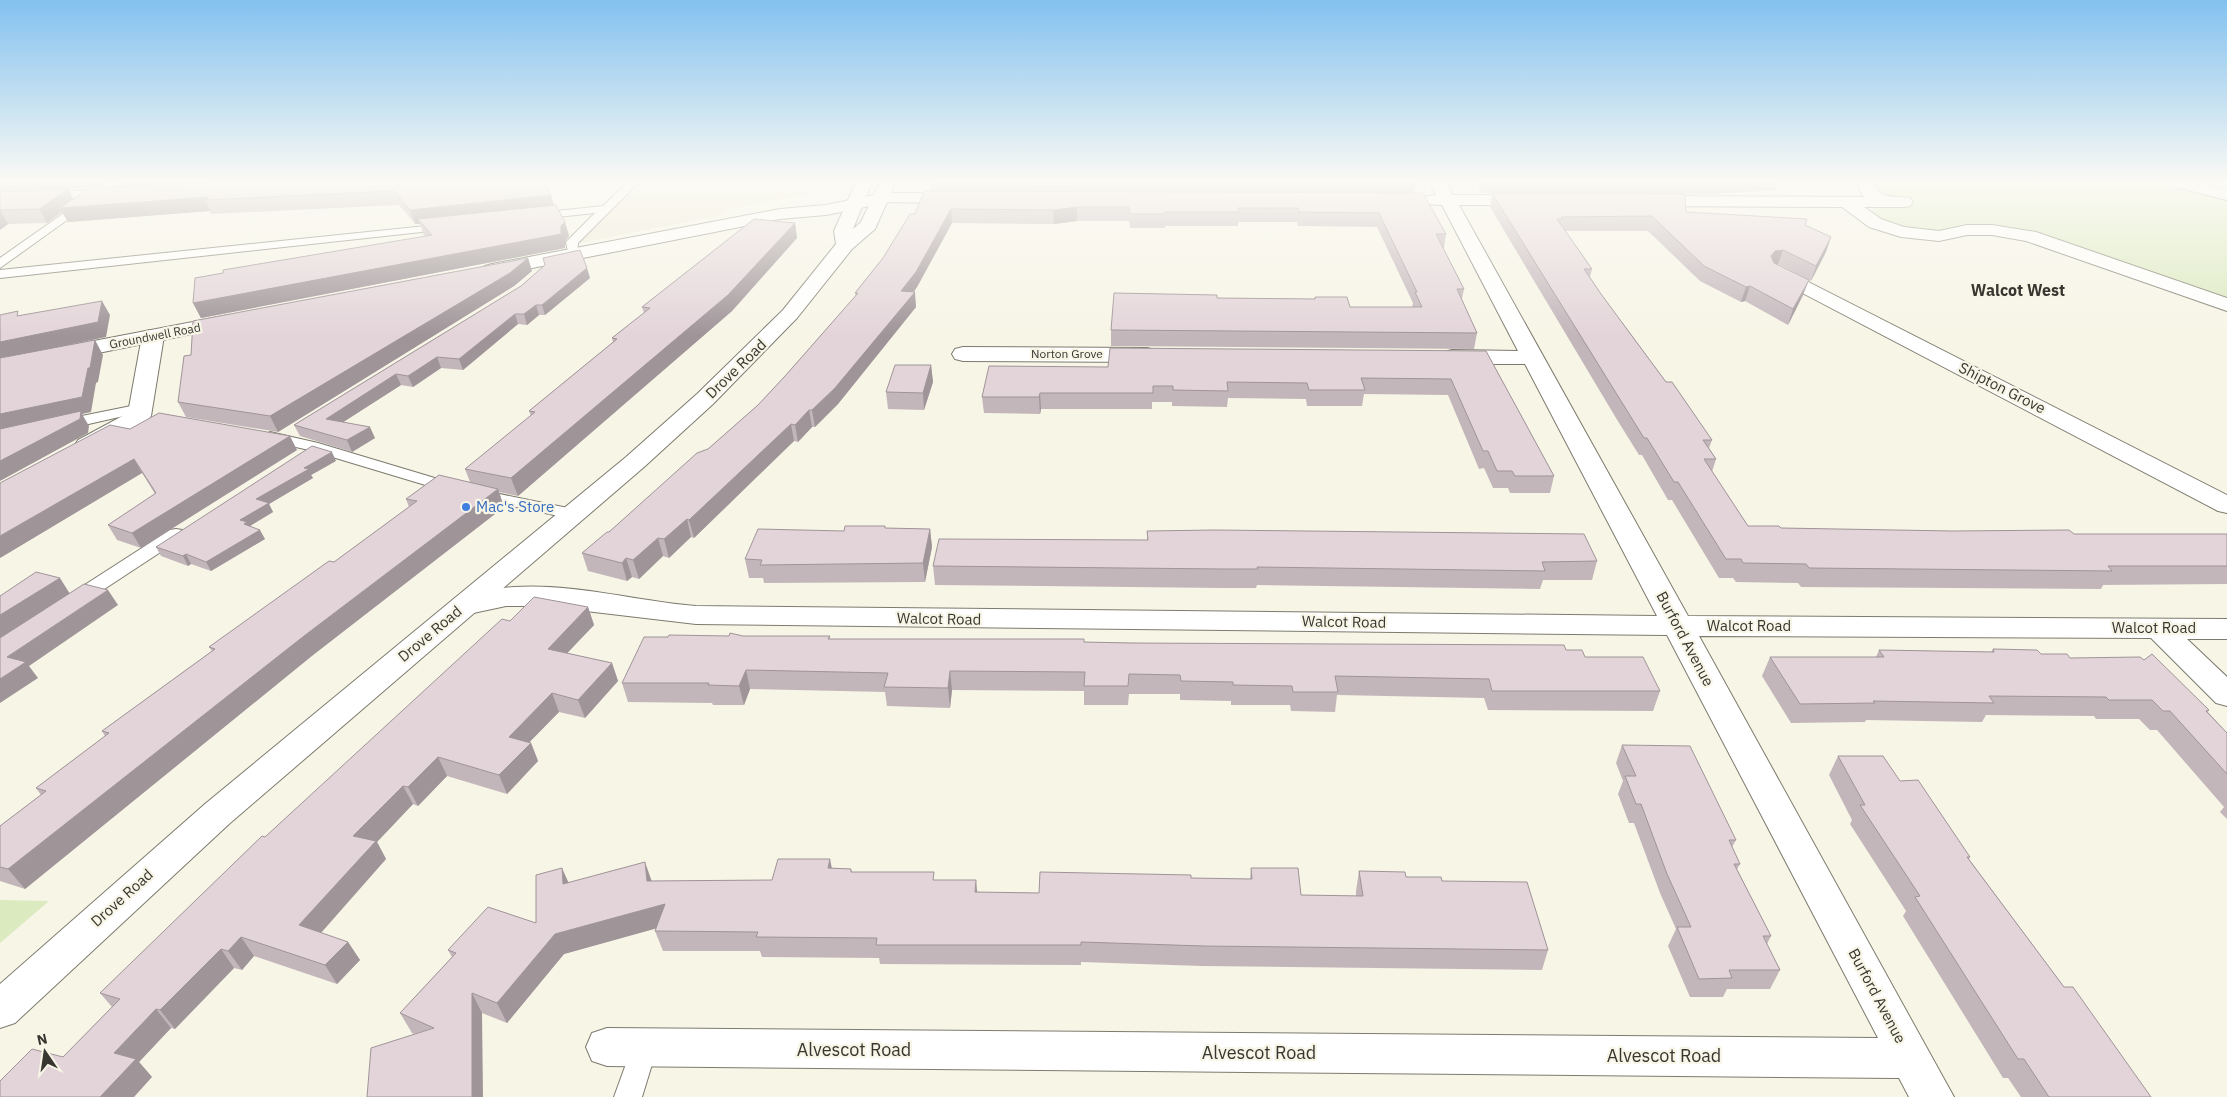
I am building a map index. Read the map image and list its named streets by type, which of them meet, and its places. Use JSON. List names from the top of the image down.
{
  "streets": {
    "street": [
      "Groundwell Road",
      "Norton Grove",
      "Drove Road",
      "Shipton Grove",
      "Walcot Road",
      "Burford Avenue",
      "Alvescot Road"
    ]
  },
  "crossings": [
    ["Drove Road", "Walcot Road"],
    ["Walcot Road", "Burford Avenue"],
    ["Burford Avenue", "Alvescot Road"]
  ],
  "districts": ["Walcot West"],
  "places": ["Mac's Store"],
  "north": "top"
}
